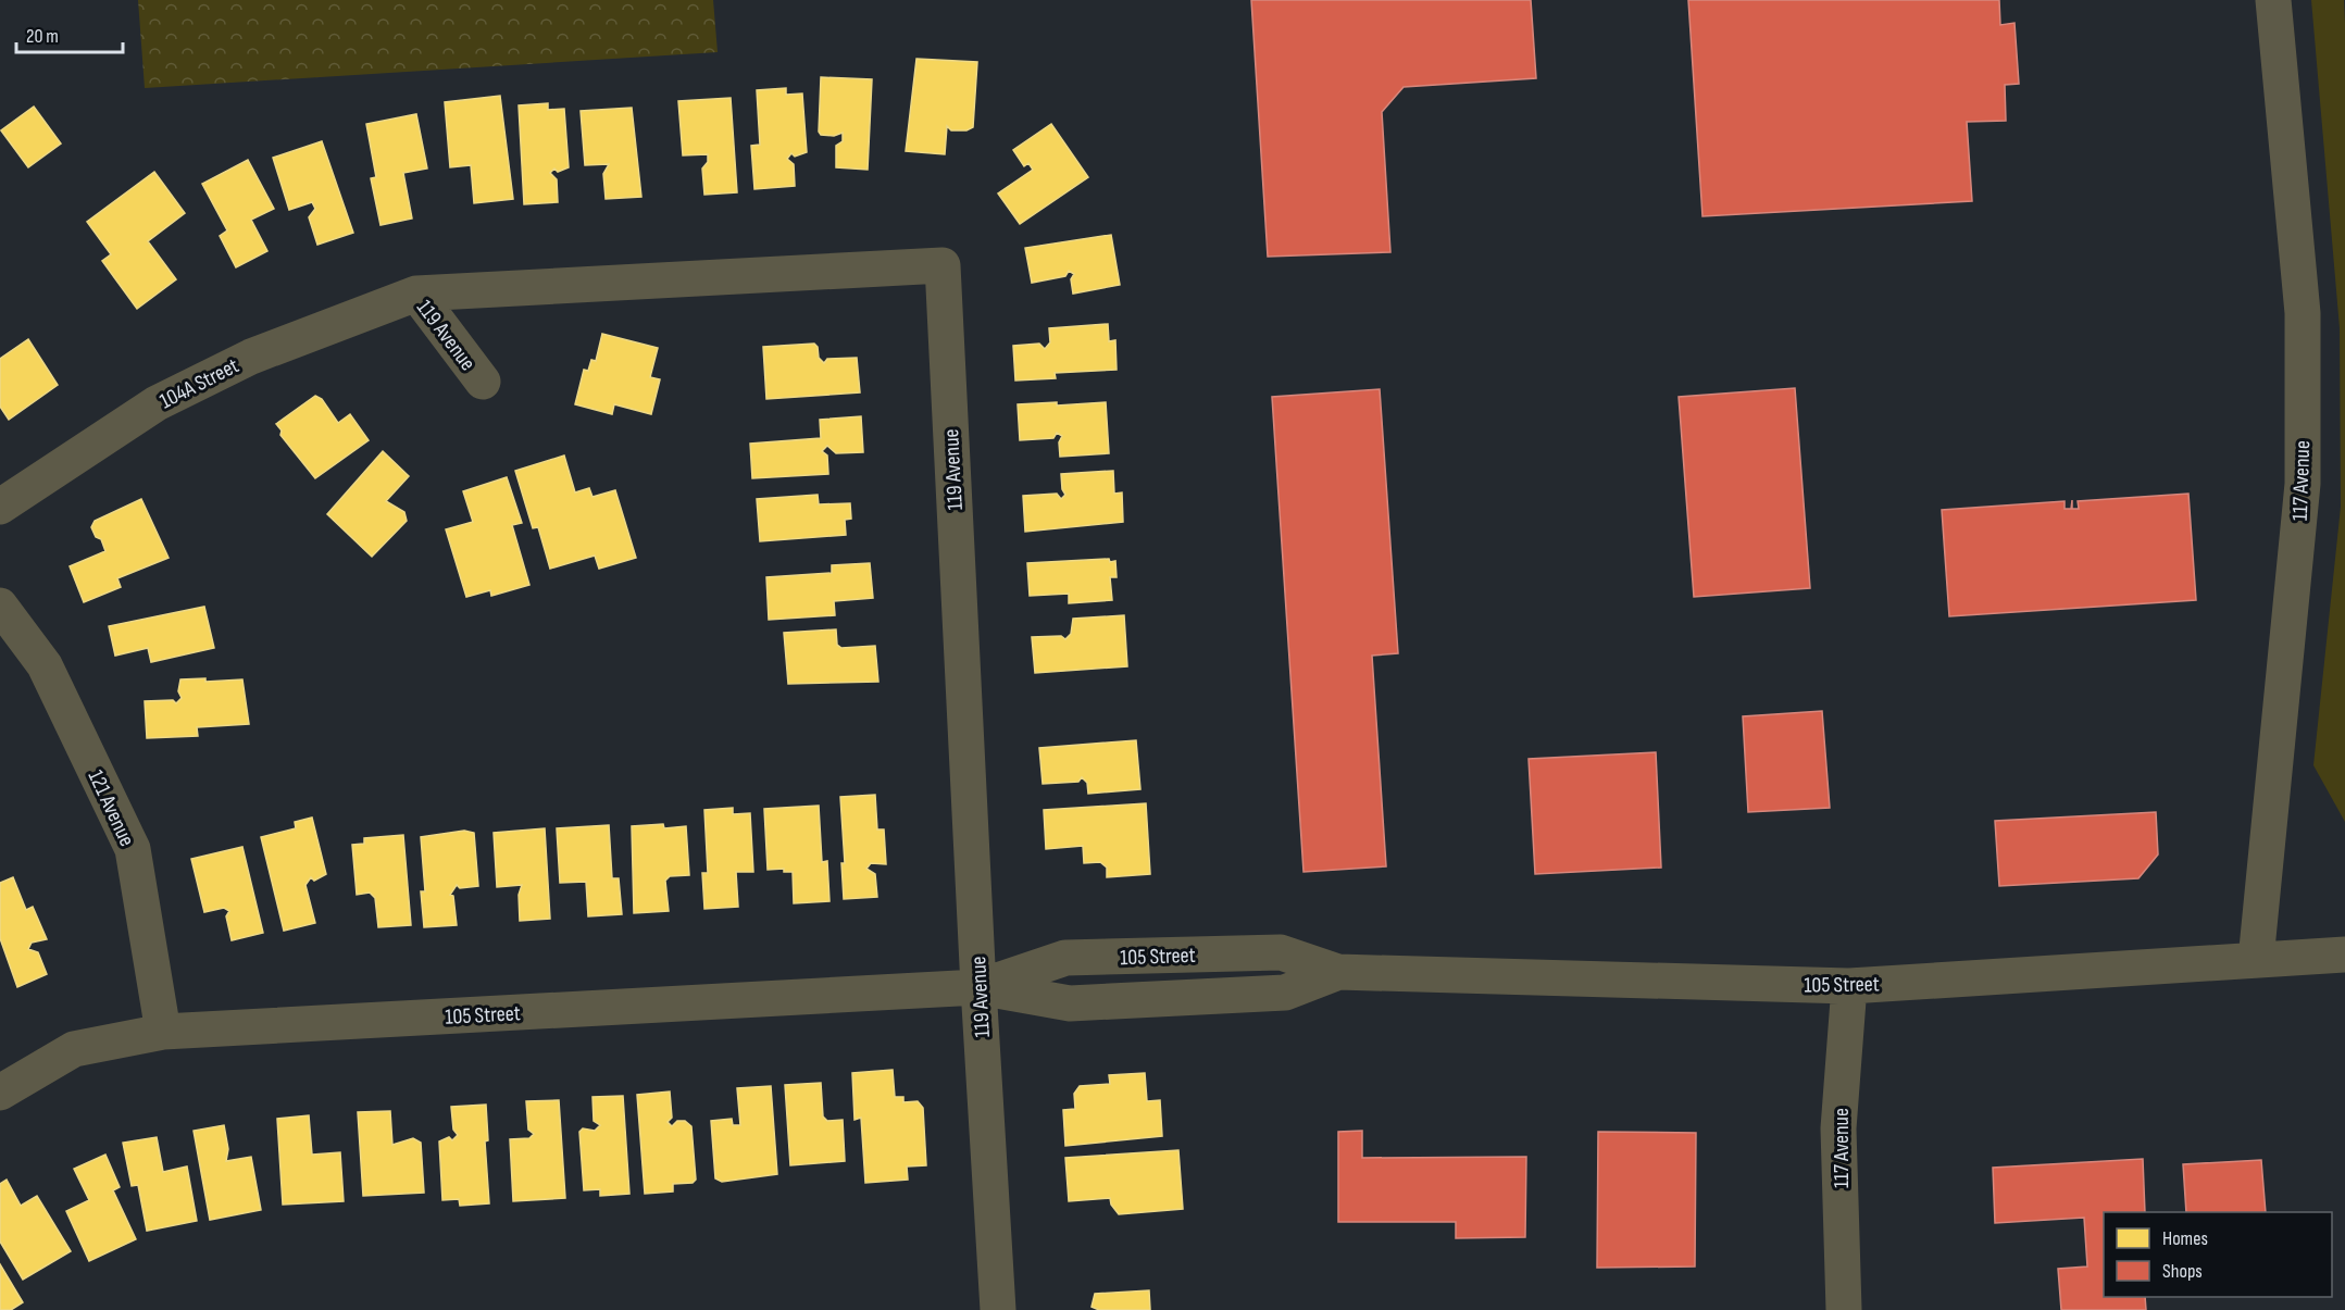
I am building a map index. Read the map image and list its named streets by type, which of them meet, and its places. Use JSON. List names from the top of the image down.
{
  "streets": {
    "street": [
      "119 Avenue",
      "104A Street",
      "117 Avenue",
      "121 Avenue",
      "105 Street"
    ]
  },
  "crossings": [
    ["119 Avenue", "104A Street"],
    ["119 Avenue", "105 Street"],
    ["117 Avenue", "105 Street"],
    ["121 Avenue", "105 Street"]
  ],
  "legend": ["Homes", "Shops"],
  "scale_bar": "20 m"
}
